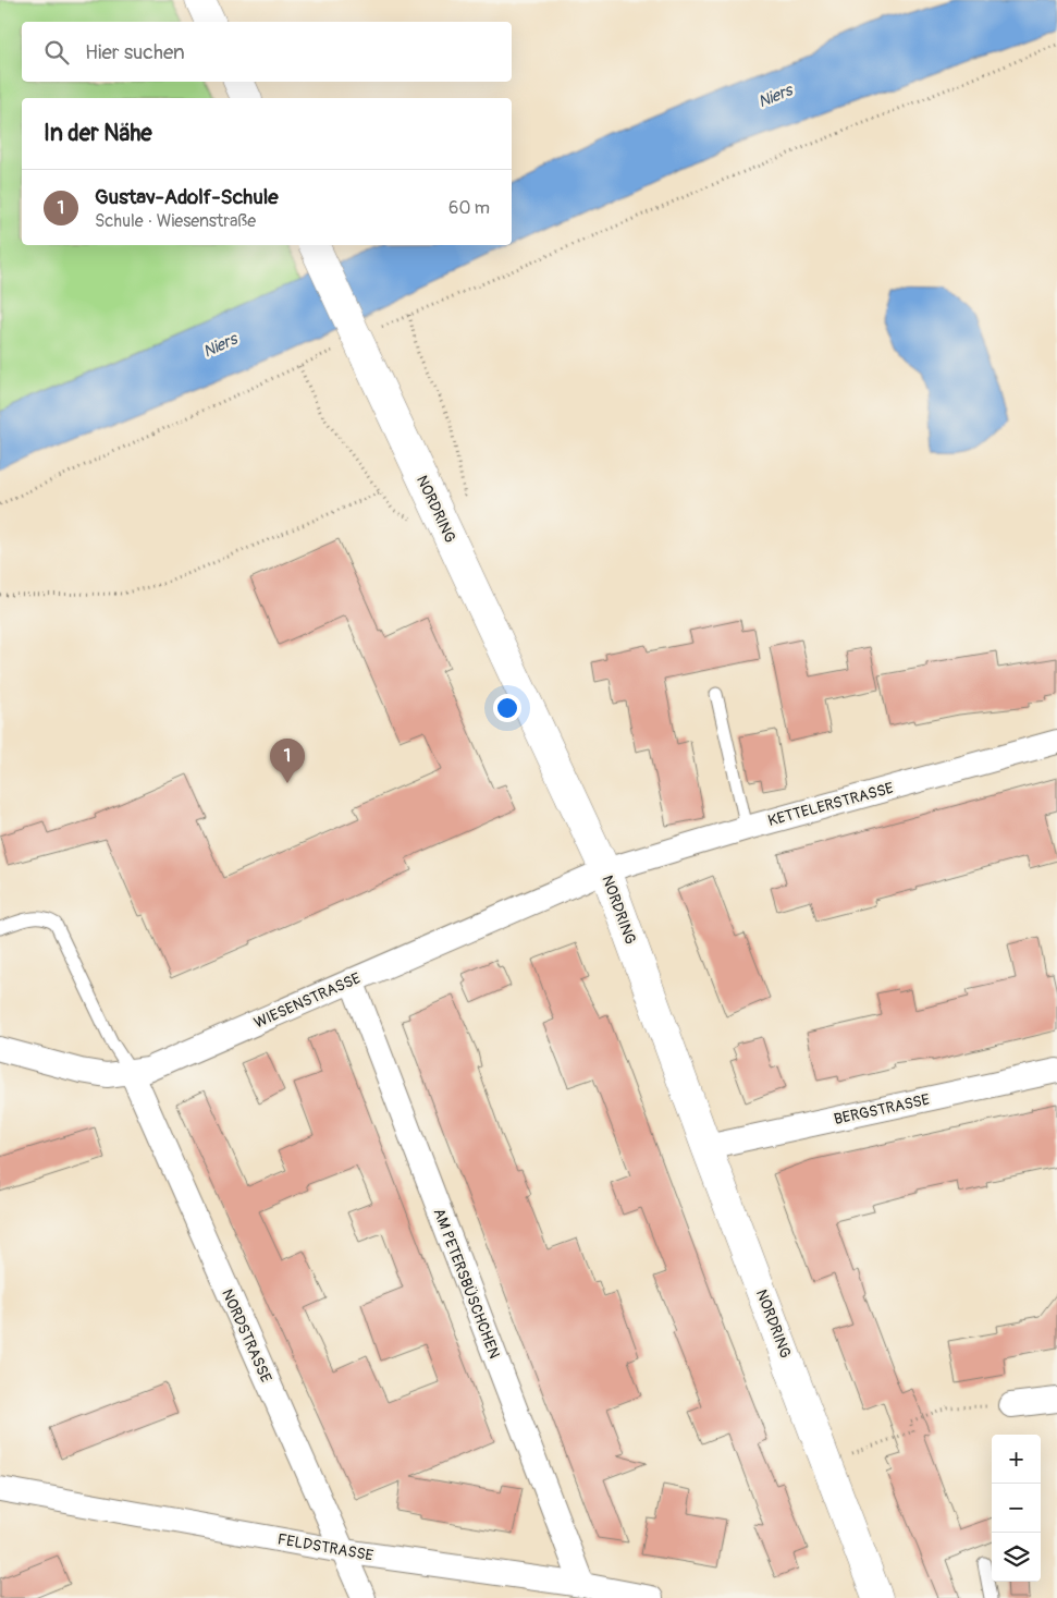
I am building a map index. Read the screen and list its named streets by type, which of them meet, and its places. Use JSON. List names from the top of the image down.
{
  "streets": {
    "street": [
      "NORDRING",
      "KETTELERSTRASSE",
      "WIESENSTRASSE",
      "BERGSTRASSE",
      "AM PETERSBÜSCHCHEN",
      "NORDSTRASSE",
      "FELDSTRASSE"
    ]
  },
  "crossings": [
    ["NORDRING", "KETTELERSTRASSE"],
    ["NORDRING", "WIESENSTRASSE"],
    ["NORDRING", "BERGSTRASSE"],
    ["KETTELERSTRASSE", "WIESENSTRASSE"],
    ["WIESENSTRASSE", "AM PETERSBÜSCHCHEN"],
    ["WIESENSTRASSE", "NORDSTRASSE"],
    ["AM PETERSBÜSCHCHEN", "FELDSTRASSE"],
    ["NORDSTRASSE", "FELDSTRASSE"]
  ],
  "water": ["Niers"],
  "page": {
    "search": "Hier suchen",
    "heading": "In der Nähe",
    "list": [
      {
        "mark": "1",
        "name": "Gustav-Adolf-Schule",
        "note": "Schule · Wiesenstraße",
        "value": "60 m"
      }
    ],
    "pins": "1",
    "map_buttons": ["+", "−"]
  }
}
